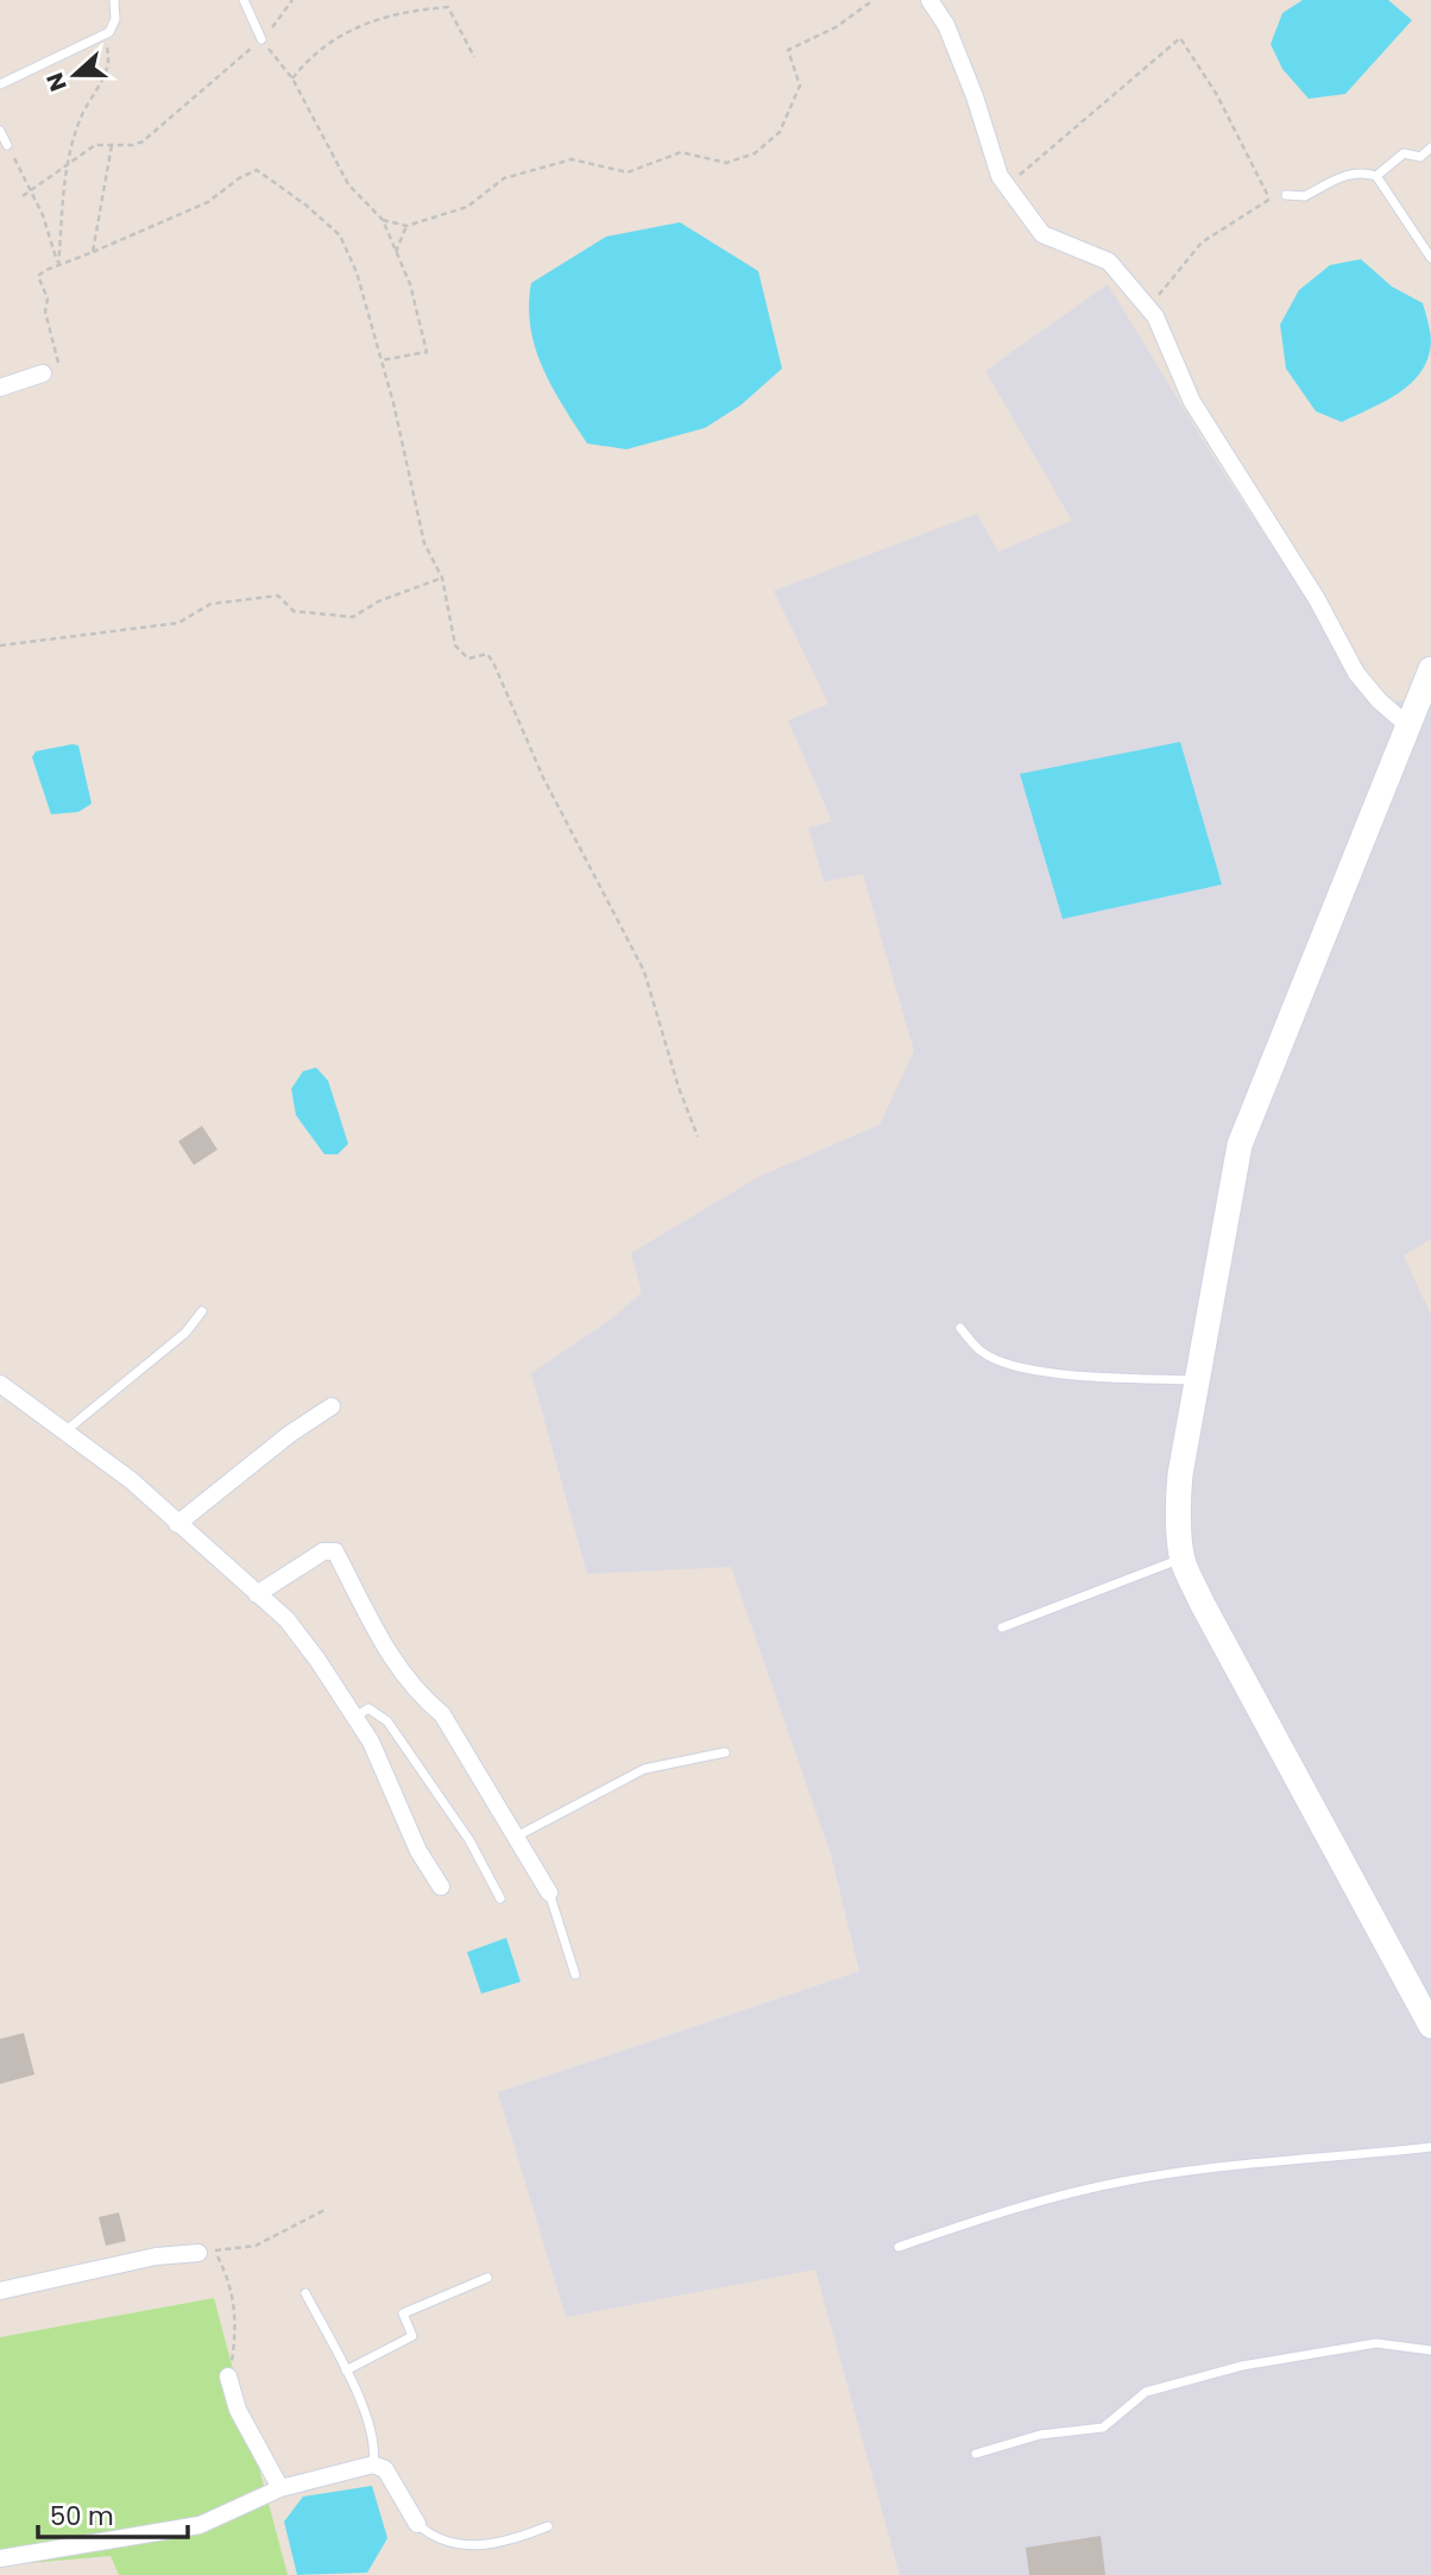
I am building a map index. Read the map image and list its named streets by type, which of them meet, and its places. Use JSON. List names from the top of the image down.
{
  "scale_bar": "50 m",
  "north": "left"
}
